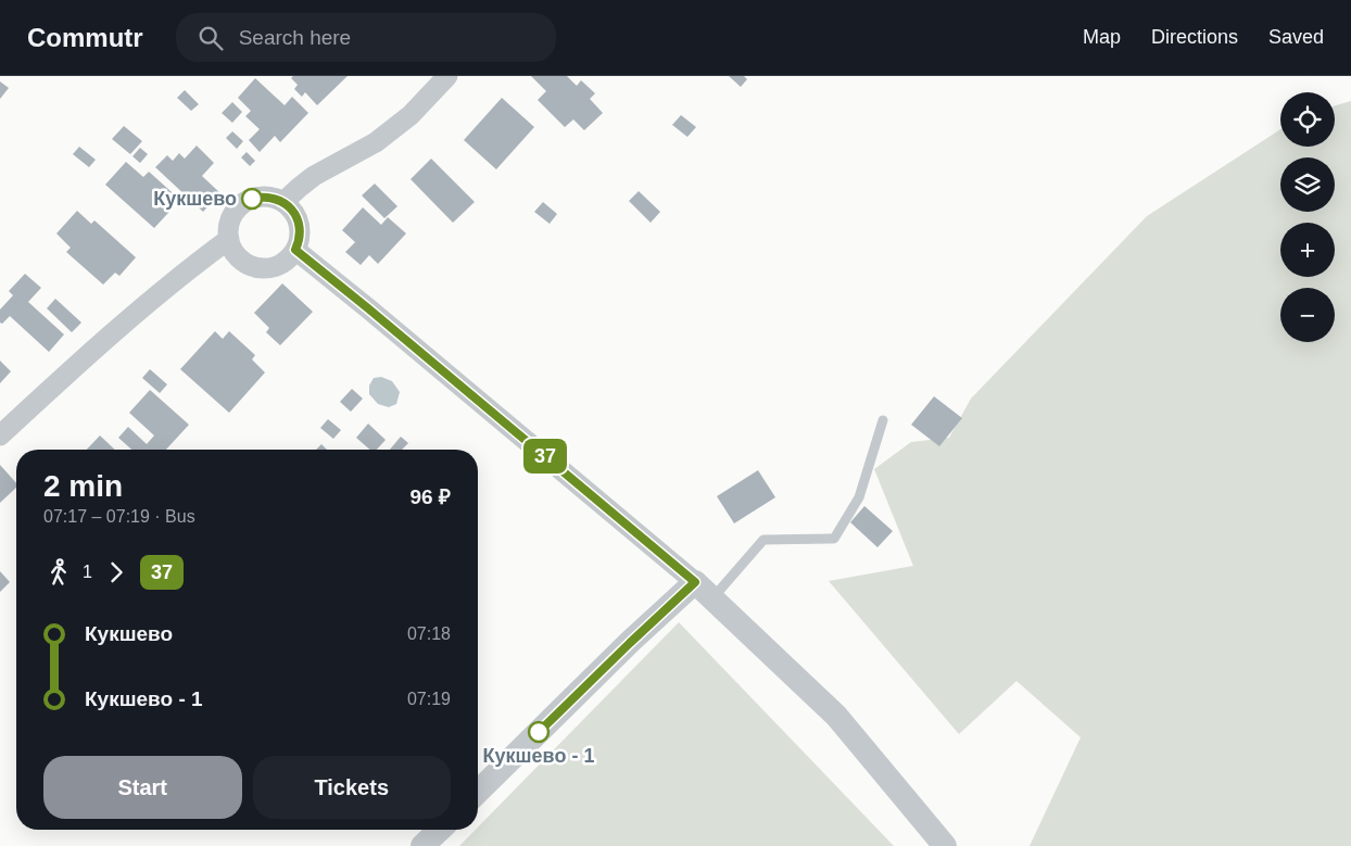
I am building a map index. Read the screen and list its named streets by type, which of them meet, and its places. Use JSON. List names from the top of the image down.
{
  "places": ["Кукшево", "Кукшево - 1"],
  "lines": ["bus line 37"],
  "page": {
    "header": "Commutr",
    "search": "Search here",
    "nav": ["Map", "Directions", "Saved"],
    "on_map": "37",
    "map_buttons": ["+", "−"],
    "heading": ["2 min", "07:17 – 07:19 · Bus", "96 ₽"],
    "legs": ["1", "37"],
    "list": [
      {
        "name": "Кукшево",
        "value": "07:18"
      },
      {
        "name": "Кукшево - 1",
        "value": "07:19"
      }
    ],
    "buttons": ["Start", "Tickets"]
  }
}
